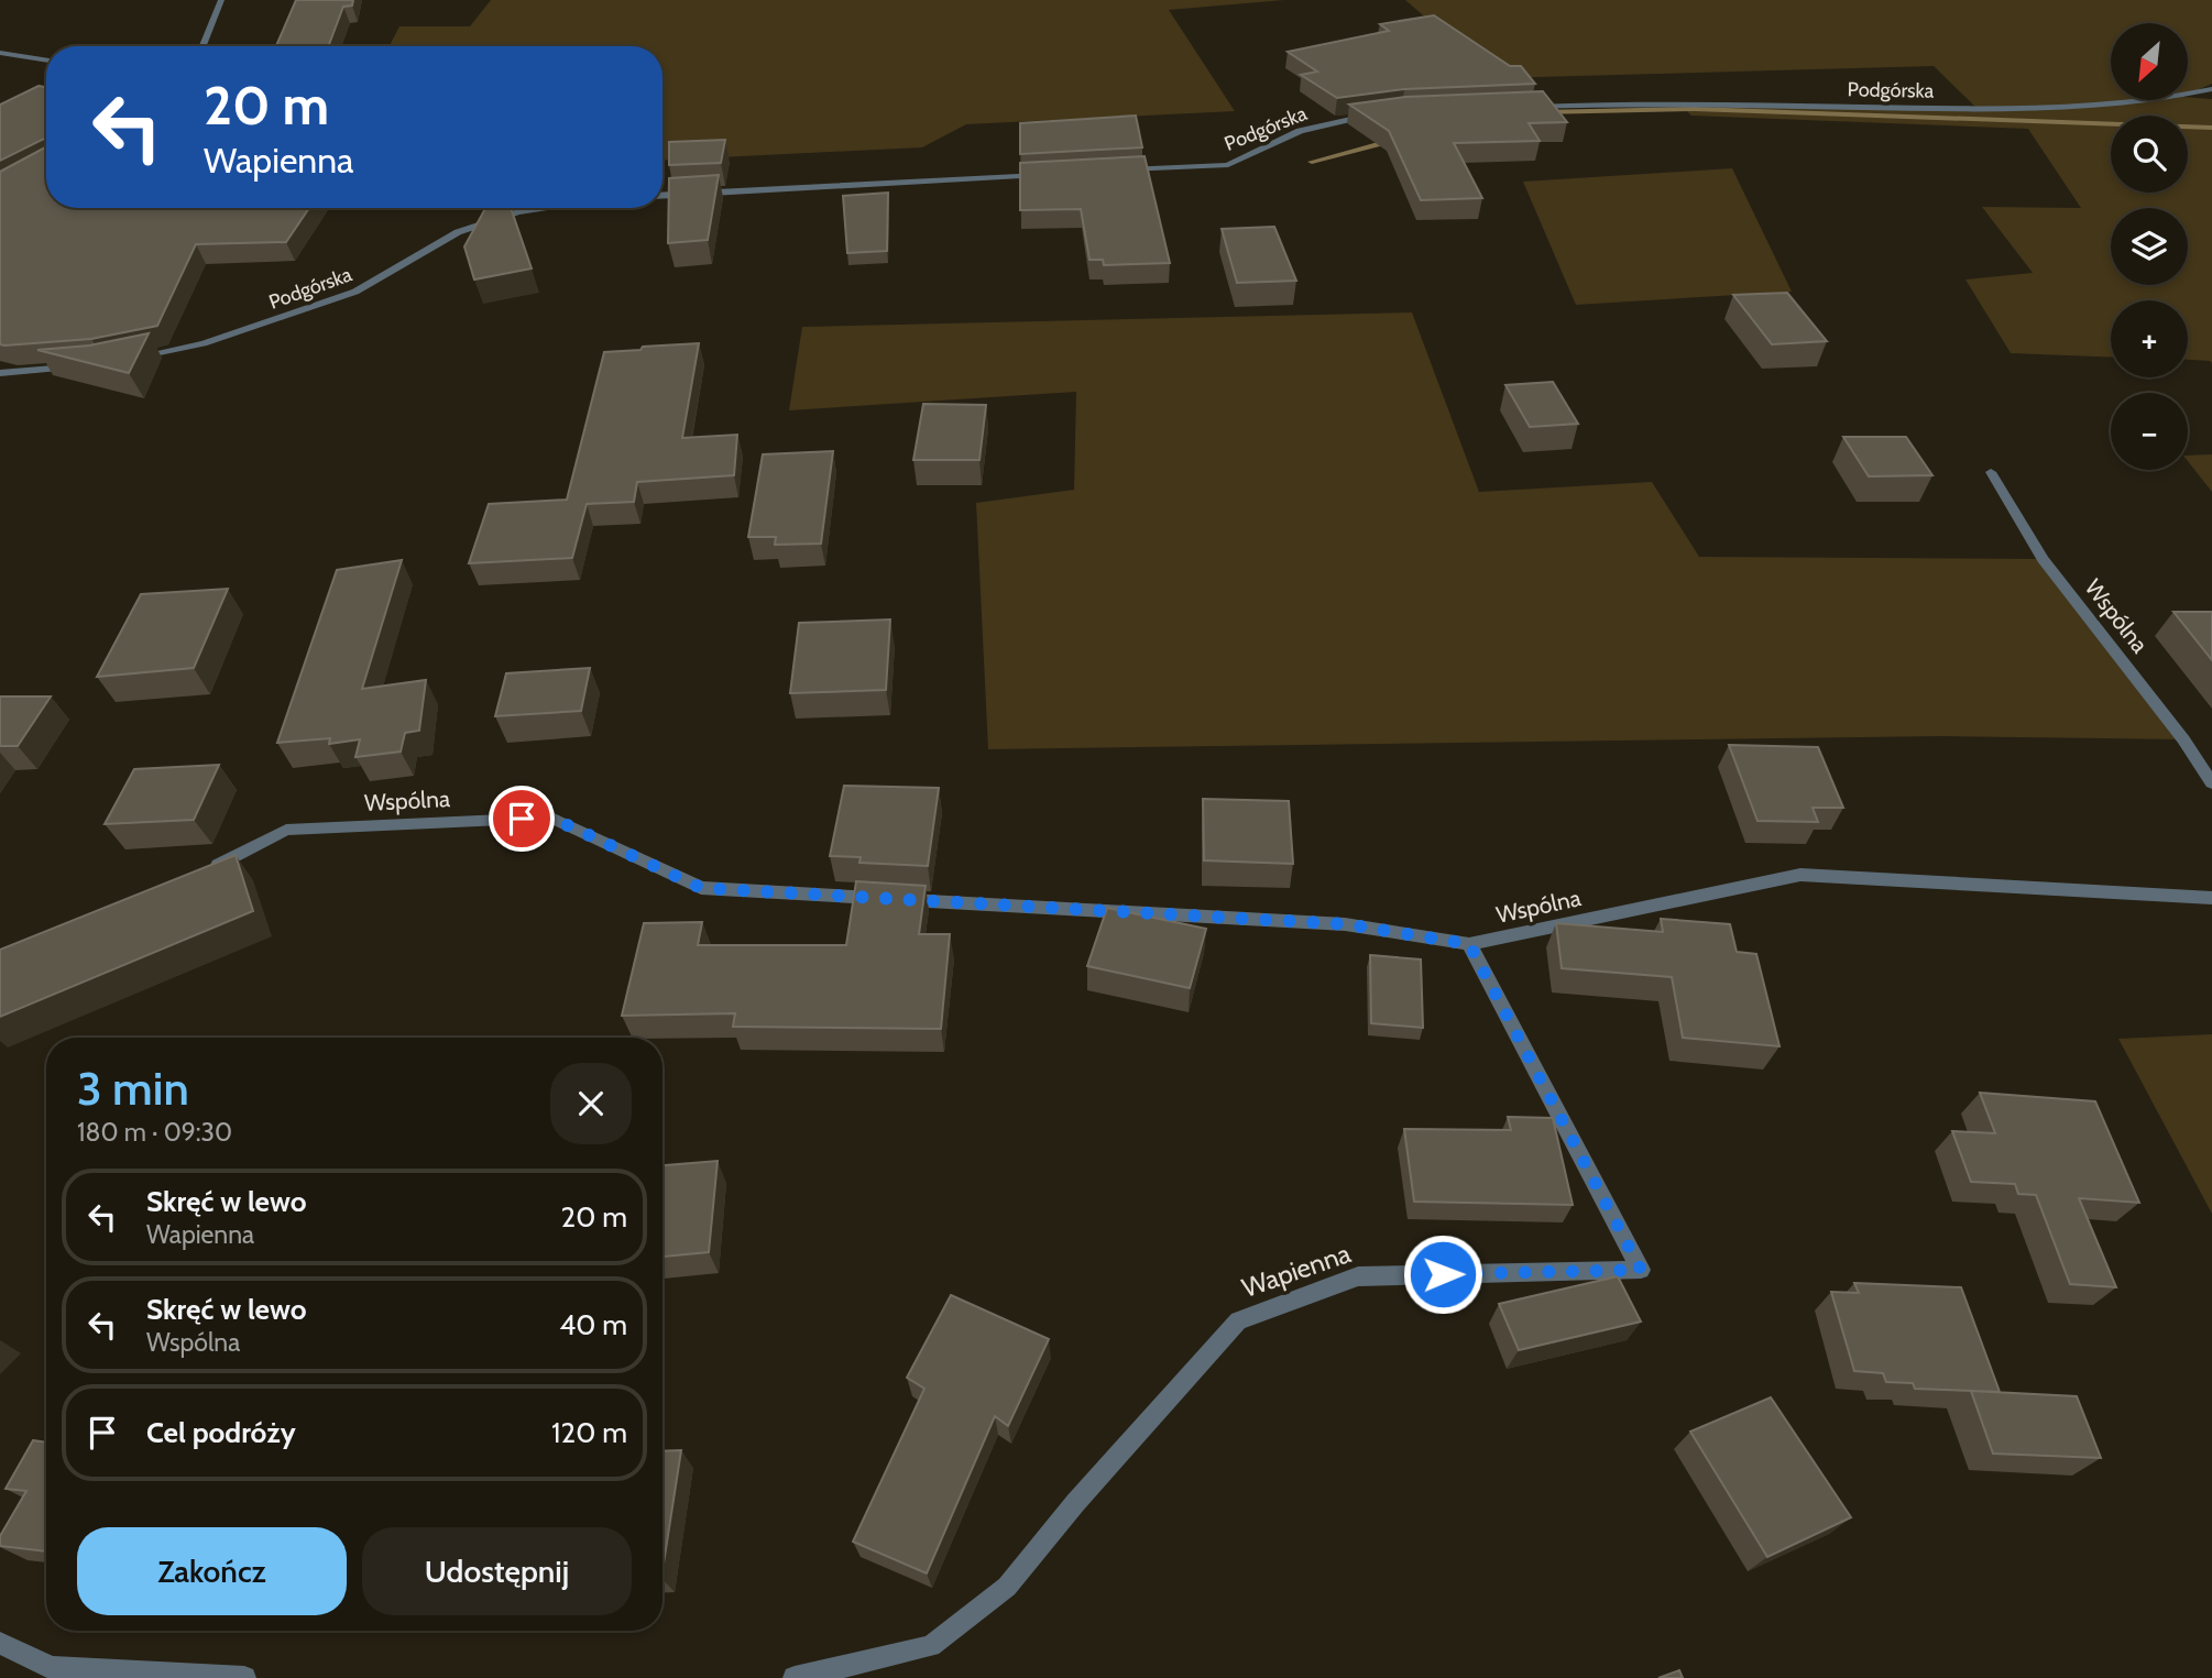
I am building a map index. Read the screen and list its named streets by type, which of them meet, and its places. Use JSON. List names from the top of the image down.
{
  "streets": {
    "street": ["Podgórska", "Wspólna", "Wapienna"]
  },
  "crossings": [
    ["Wspólna", "Wapienna"]
  ],
  "north": "bottom left",
  "page": {
    "map_buttons": ["+", "−"],
    "turn": ["20 m", "Wapienna"],
    "heading": ["3 min", "180 m · 09:30"],
    "list": [
      {
        "name": "Skręć w lewo",
        "note": "Wapienna",
        "value": "20 m"
      },
      {
        "name": "Skręć w lewo",
        "note": "Wspólna",
        "value": "40 m"
      },
      {
        "name": "Cel podróży",
        "value": "120 m"
      }
    ],
    "buttons": ["Zakończ", "Udostępnij"]
  }
}
